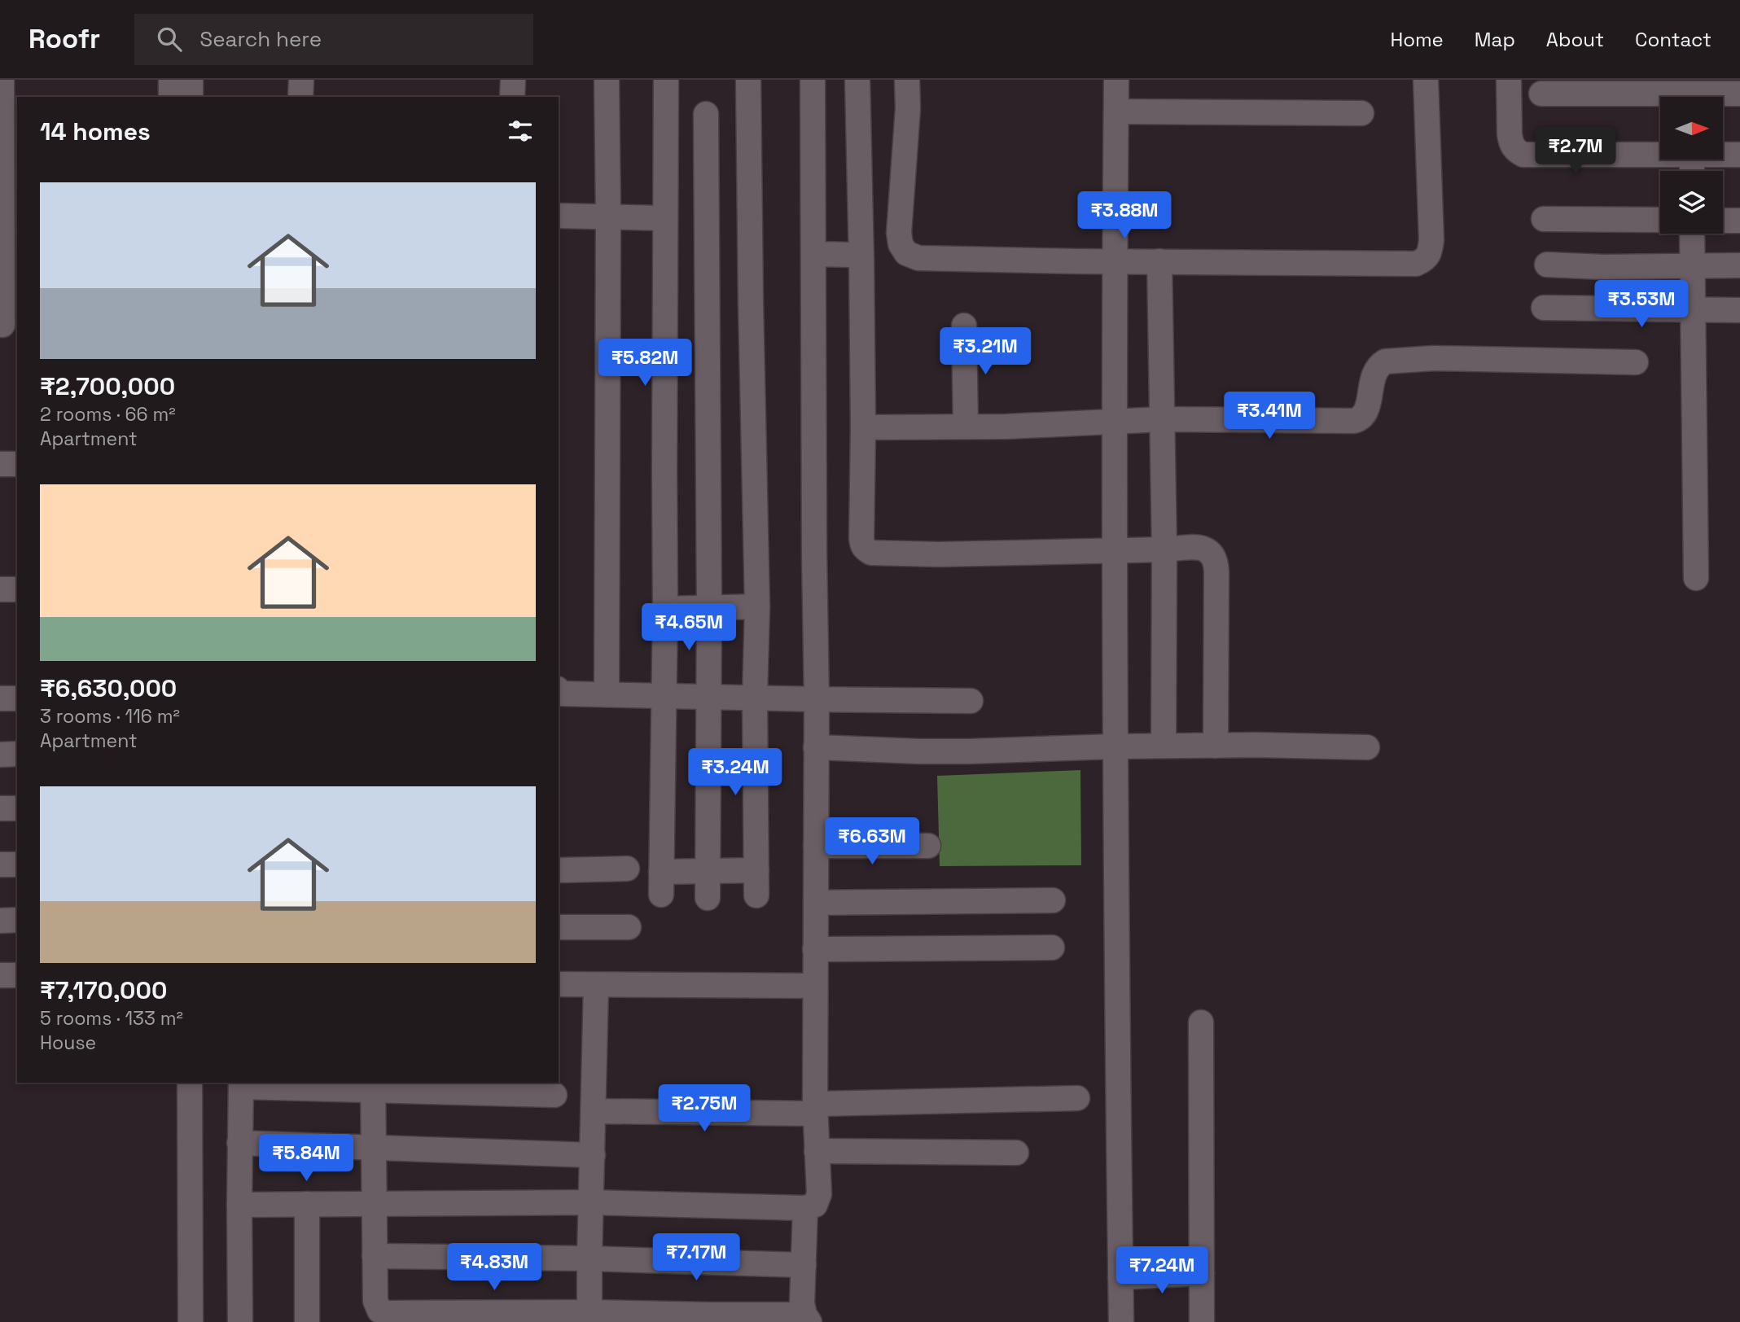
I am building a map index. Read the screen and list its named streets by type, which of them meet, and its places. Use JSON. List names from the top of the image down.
{
  "north": "right",
  "page": {
    "header": "Roofr",
    "search": "Search here",
    "nav": [
      "Home",
      "Map",
      "About",
      "Contact"
    ],
    "heading": "14 homes",
    "price": [
      "₹2.7M",
      "₹3.88M",
      "₹3.53M",
      "₹3.21M",
      "₹5.82M",
      "₹3.41M",
      "₹4.65M",
      "₹3.24M",
      "₹6.63M",
      "₹2.75M",
      "₹5.84M",
      "₹7.17M",
      "₹4.83M",
      "₹7.24M"
    ],
    "list": [
      {
        "name": "₹2,700,000",
        "note": "2 rooms · 66 m² · Apartment"
      },
      {
        "name": "₹6,630,000",
        "note": "3 rooms · 116 m² · Apartment"
      },
      {
        "name": "₹7,170,000",
        "note": "5 rooms · 133 m² · House"
      }
    ]
  }
}
